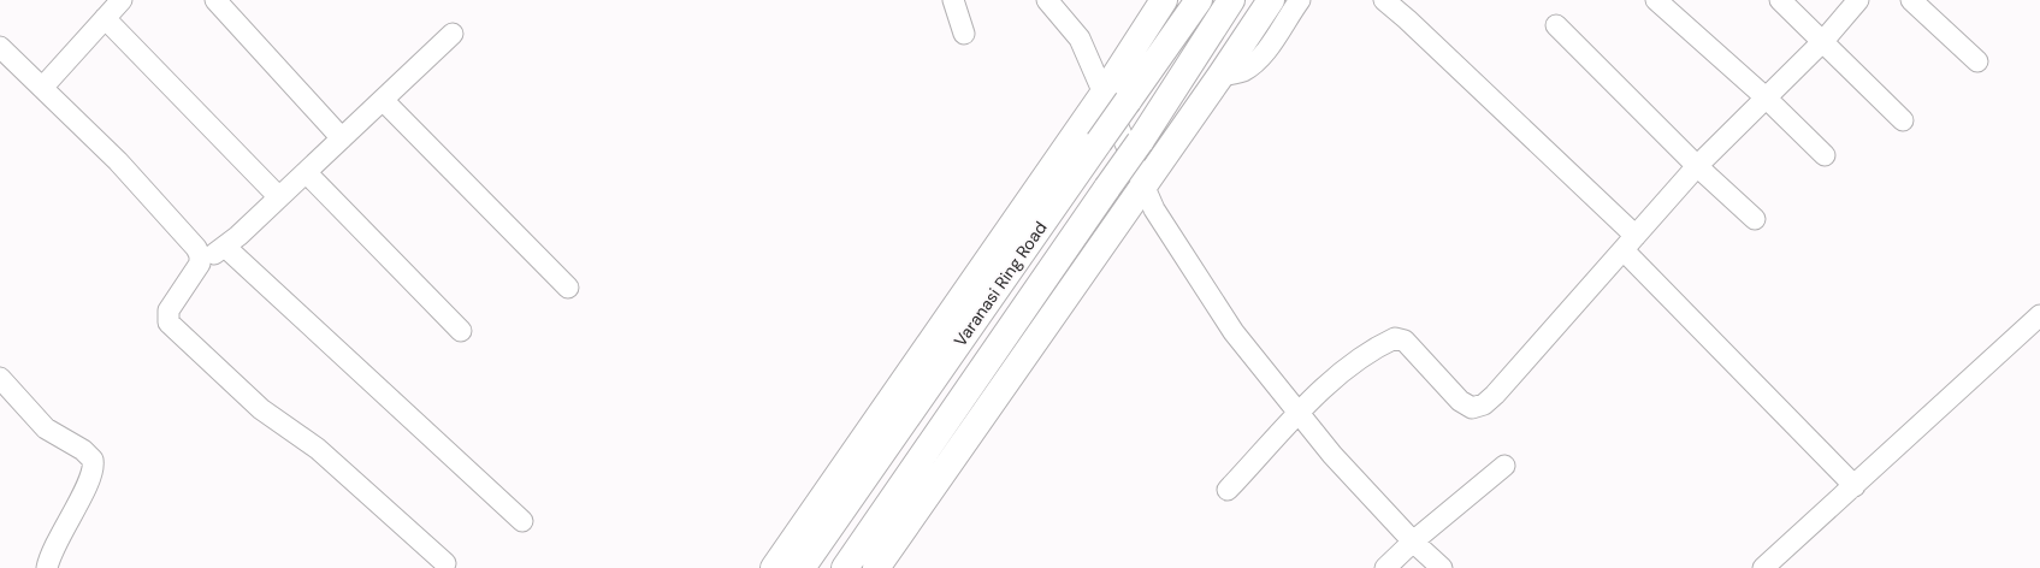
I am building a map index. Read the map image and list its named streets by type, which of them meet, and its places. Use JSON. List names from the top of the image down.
{
  "streets": {
    "highway": ["Varanasi Ring Road"]
  }
}
